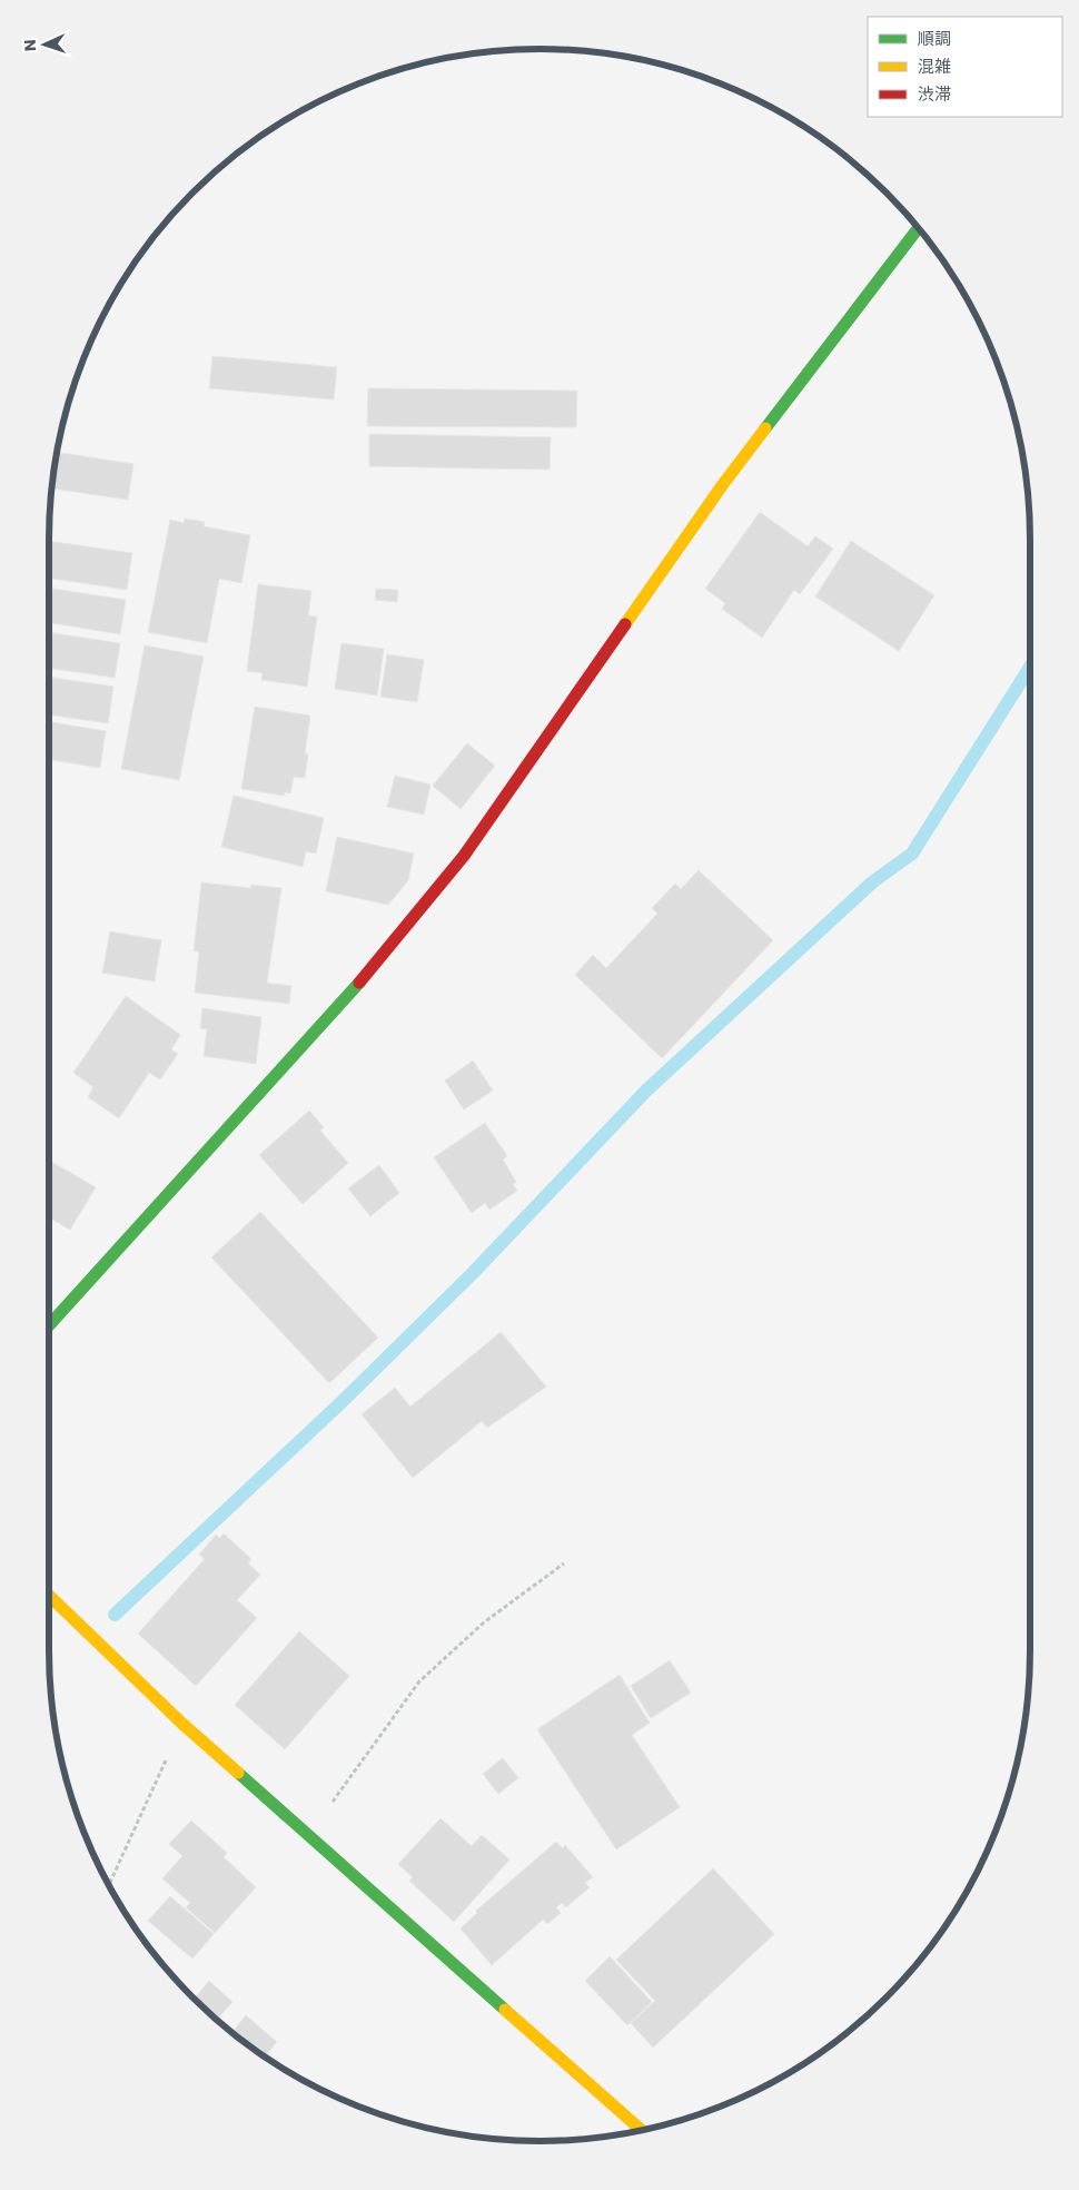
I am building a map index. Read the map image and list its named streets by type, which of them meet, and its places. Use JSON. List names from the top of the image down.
{
  "legend": ["順調", "混雑", "渋滞"],
  "north": "left"
}
